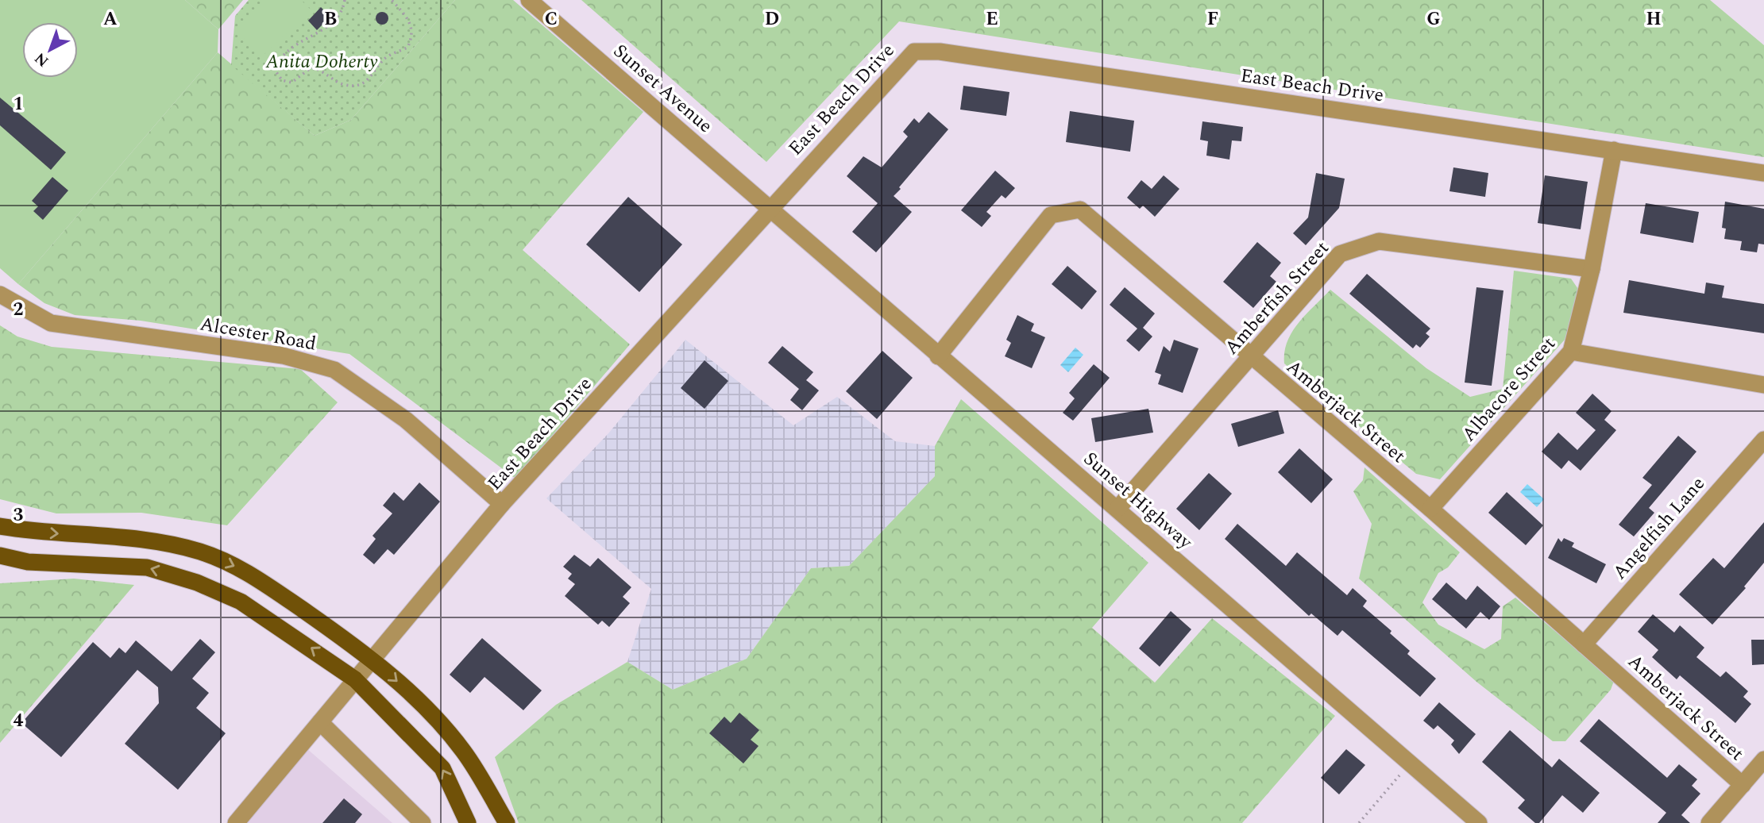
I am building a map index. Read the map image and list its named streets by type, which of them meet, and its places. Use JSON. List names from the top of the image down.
{
  "streets": {
    "street": [
      "East Beach Drive",
      "Sunset Avenue",
      "Amberfish Street",
      "Alcester Road",
      "Albacore Street",
      "Amberjack Street",
      "Sunset Highway",
      "Angelfish Lane"
    ]
  },
  "crossings": [
    ["East Beach Drive", "Sunset Avenue"],
    ["East Beach Drive", "Alcester Road"],
    ["East Beach Drive", "Albacore Street"],
    ["East Beach Drive", "Sunset Highway"],
    ["Sunset Avenue", "Sunset Highway"],
    ["Amberfish Street", "Albacore Street"],
    ["Amberfish Street", "Amberjack Street"],
    ["Amberfish Street", "Sunset Highway"],
    ["Albacore Street", "Amberjack Street"],
    ["Amberjack Street", "Sunset Highway"],
    ["Amberjack Street", "Angelfish Lane"]
  ],
  "parks": ["Anita Doherty"],
  "north": "bottom left",
  "grid": {
    "columns": [
      "A",
      "B",
      "C",
      "D",
      "E",
      "F",
      "G",
      "H"
    ],
    "rows": [
      "1",
      "2",
      "3",
      "4"
    ]
  }
}
